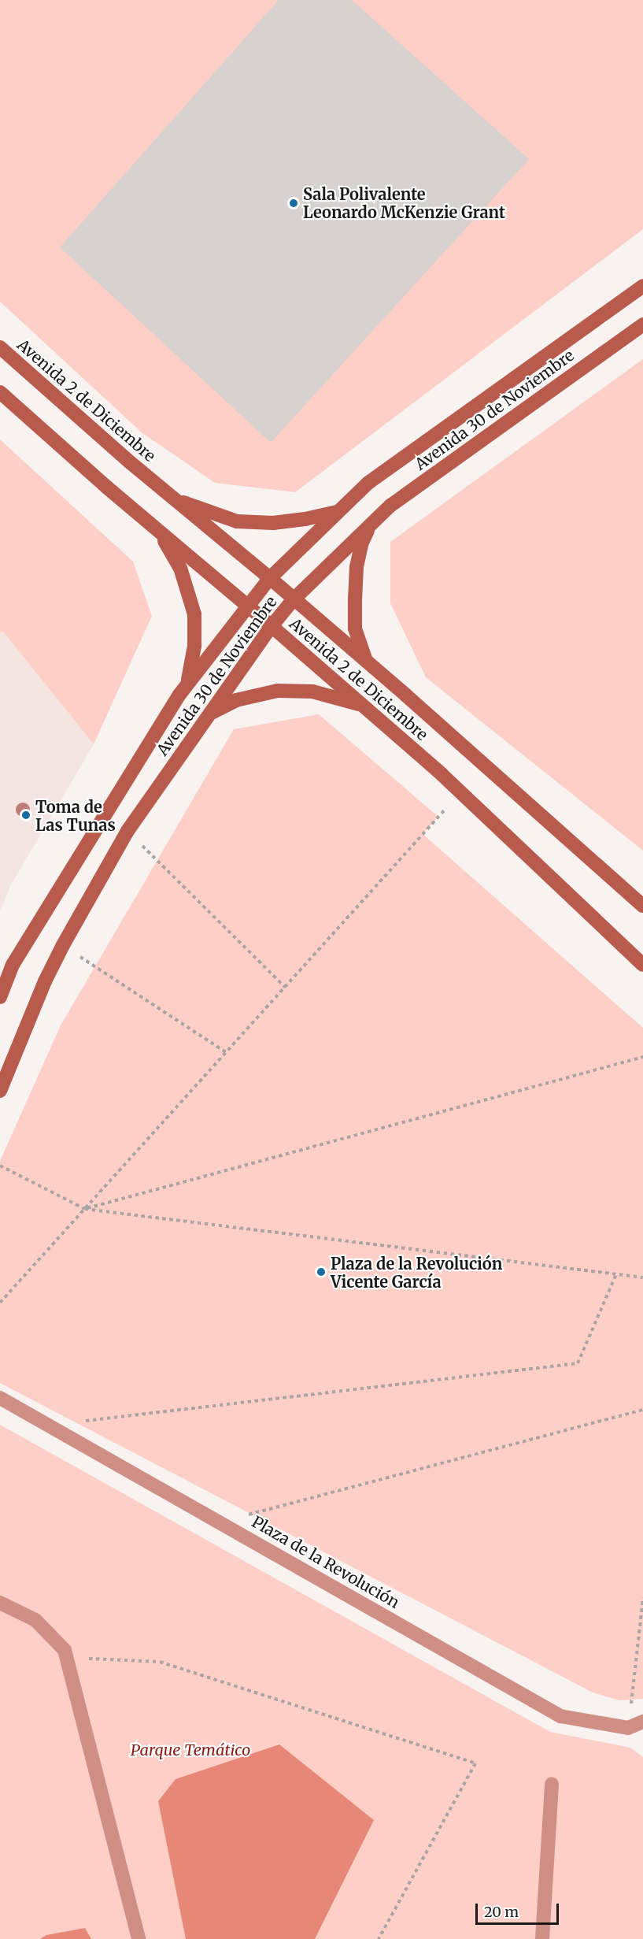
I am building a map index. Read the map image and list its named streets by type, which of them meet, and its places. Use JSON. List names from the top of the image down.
{
  "streets": {
    "main road": ["Avenida 2 de Diciembre", "Avenida 30 de Noviembre"],
    "street": ["Plaza de la Revolución"]
  },
  "crossings": [
    ["Avenida 2 de Diciembre", "Avenida 30 de Noviembre"]
  ],
  "parks": ["Parque Temático"],
  "places": ["Sala Polivalente Leonardo McKenzie Grant", "Toma de Las Tunas", "Plaza de la Revolución Vicente García"],
  "scale_bar": "20 m"
}
